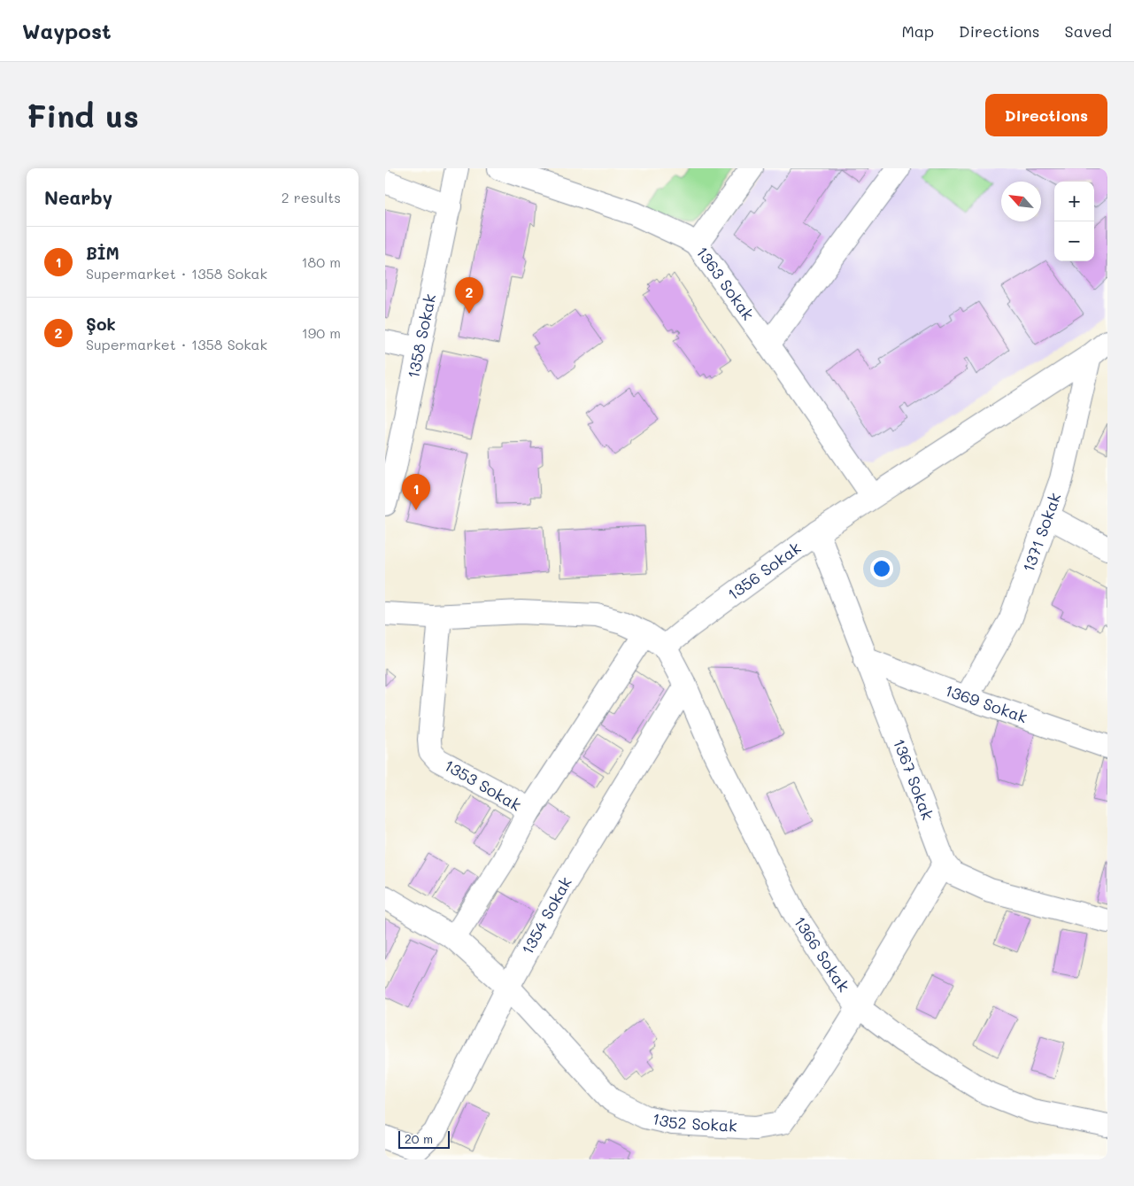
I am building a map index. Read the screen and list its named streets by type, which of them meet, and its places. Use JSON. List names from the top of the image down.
{
  "streets": {
    "street": [
      "1363 Sokak",
      "1358 Sokak",
      "1371 Sokak",
      "1356 Sokak",
      "1369 Sokak",
      "1367 Sokak",
      "1353 Sokak",
      "1354 Sokak",
      "1366 Sokak",
      "1352 Sokak"
    ]
  },
  "crossings": [
    ["1363 Sokak", "1356 Sokak"],
    ["1371 Sokak", "1356 Sokak"],
    ["1371 Sokak", "1369 Sokak"],
    ["1356 Sokak", "1367 Sokak"],
    ["1356 Sokak", "1366 Sokak"],
    ["1369 Sokak", "1367 Sokak"],
    ["1367 Sokak", "1352 Sokak"],
    ["1353 Sokak", "1352 Sokak"],
    ["1354 Sokak", "1366 Sokak"],
    ["1354 Sokak", "1352 Sokak"],
    ["1366 Sokak", "1352 Sokak"]
  ],
  "scale_bar": "20 m",
  "north": "top left",
  "page": {
    "header": "Waypost",
    "nav": ["Map", "Directions", "Saved"],
    "buttons": "Directions",
    "title": "Find us",
    "heading": ["Nearby", "2 results"],
    "map_buttons": ["+", "−"],
    "list": [
      {
        "mark": "1",
        "name": "BİM",
        "note": "Supermarket · 1358 Sokak",
        "value": "180 m"
      },
      {
        "mark": "2",
        "name": "Şok",
        "note": "Supermarket · 1358 Sokak",
        "value": "190 m"
      }
    ],
    "pins": ["2", "1"],
    "scale": "20 m"
  }
}
